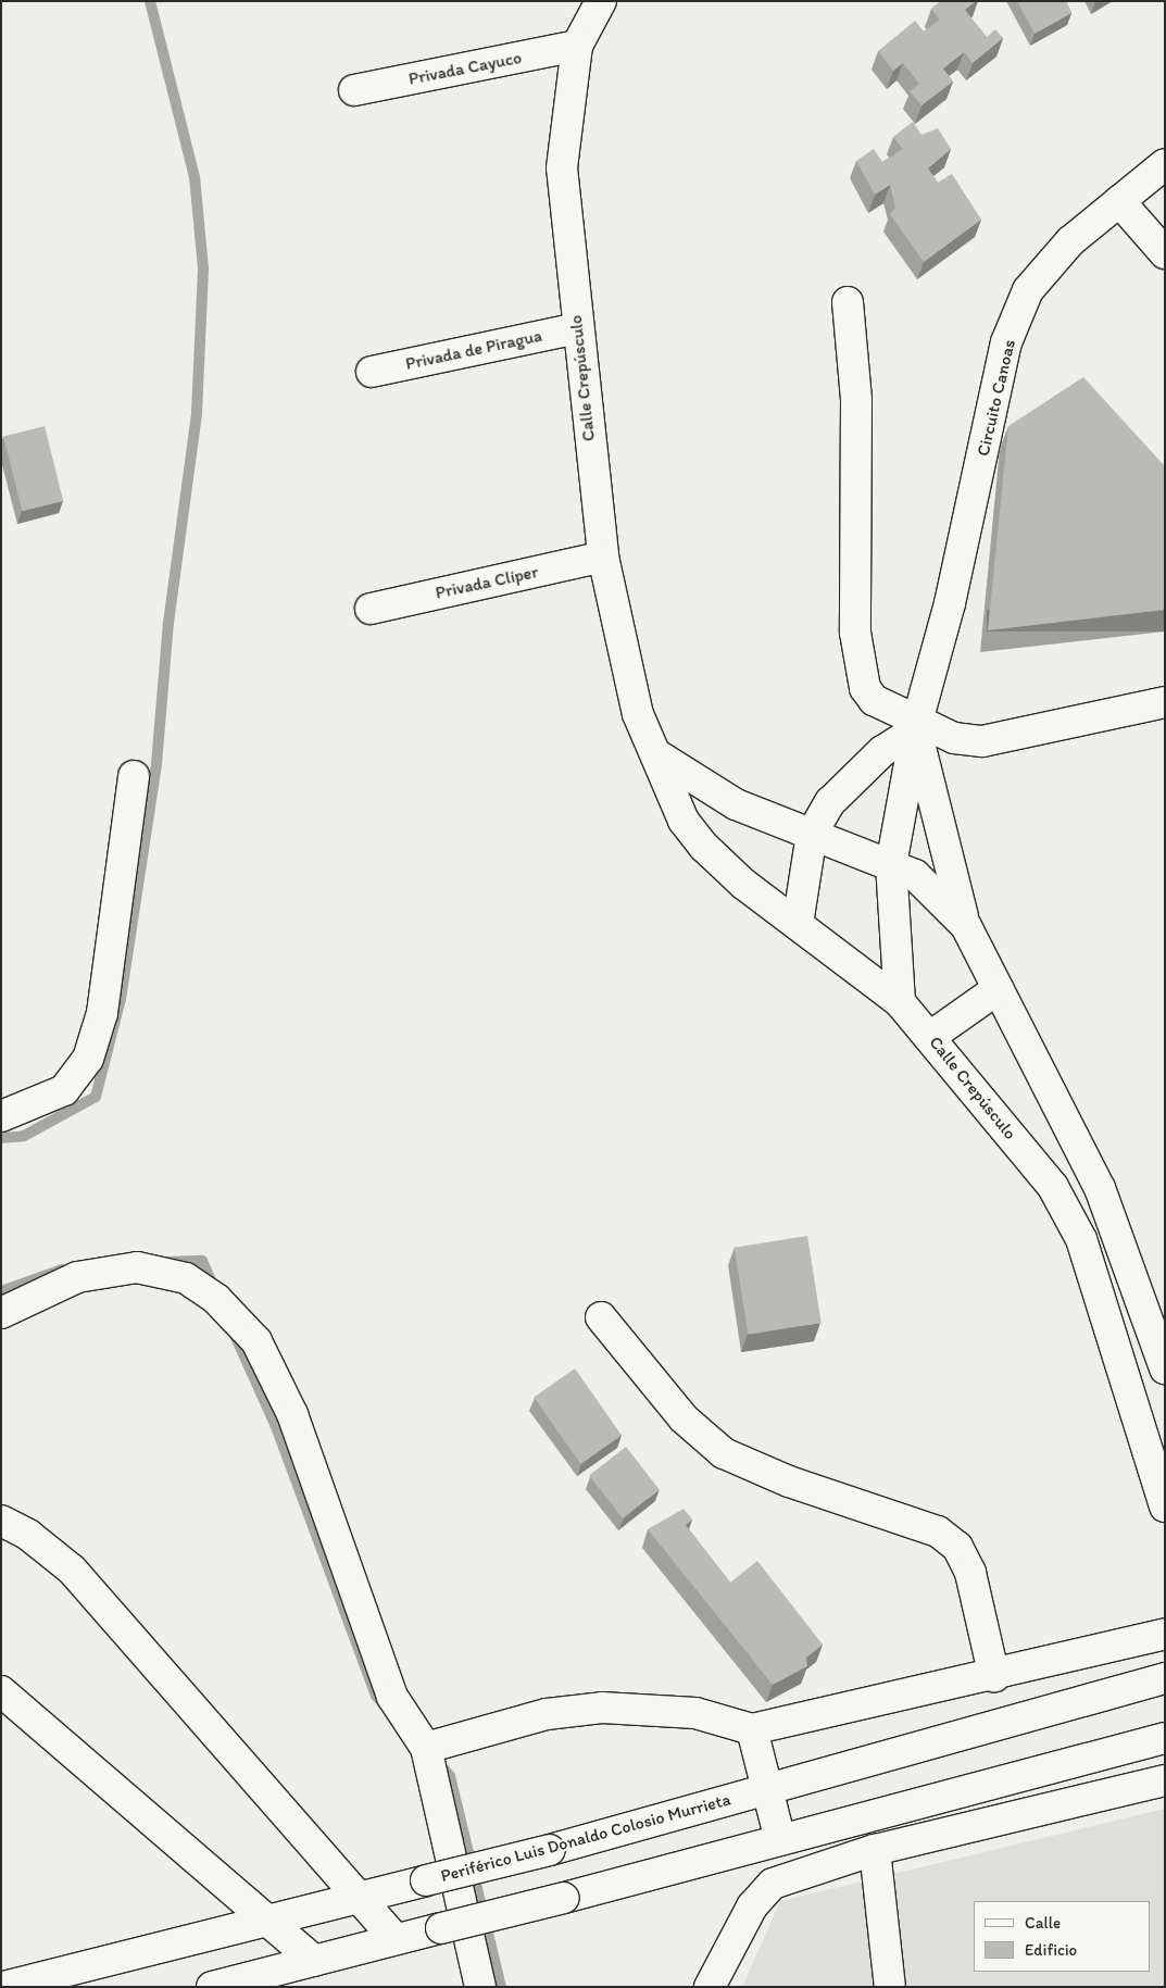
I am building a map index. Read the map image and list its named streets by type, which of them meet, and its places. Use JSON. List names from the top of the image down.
{
  "streets": {
    "street": [
      "Privada Cayuco",
      "Privada de Piragua",
      "Calle Crepúsculo",
      "Circuito Canoas",
      "Privada Clíper",
      "Periférico Luis Donaldo Colosio Murrieta"
    ]
  },
  "crossings": [
    ["Privada Cayuco", "Calle Crepúsculo"],
    ["Privada de Piragua", "Calle Crepúsculo"],
    ["Calle Crepúsculo", "Circuito Canoas"],
    ["Calle Crepúsculo", "Privada Clíper"]
  ],
  "legend": ["Calle", "Edificio"]
}
